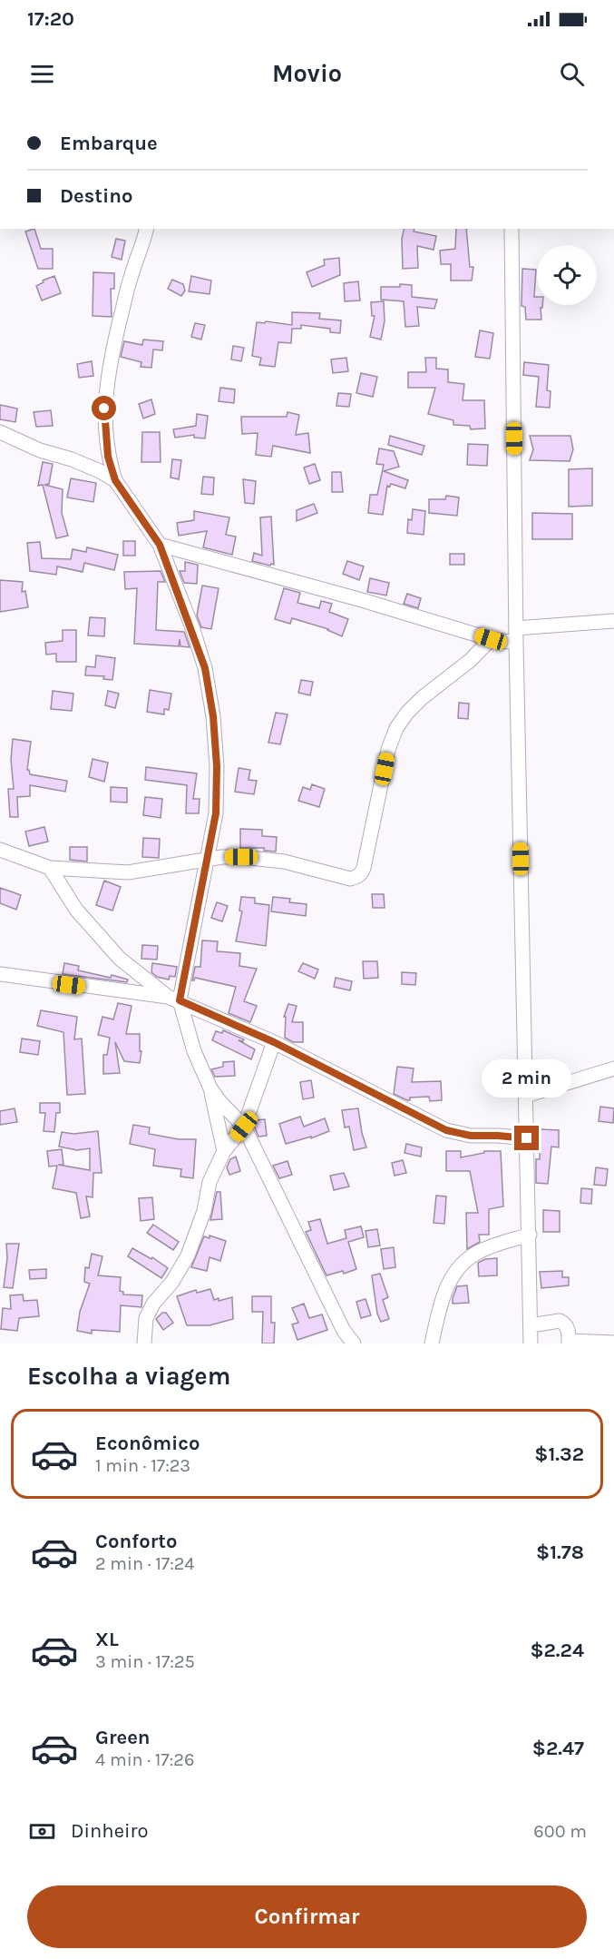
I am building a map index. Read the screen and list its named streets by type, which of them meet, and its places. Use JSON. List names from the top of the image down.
{
  "page": {
    "status": "17:20",
    "header": "Movio",
    "banner": ["Embarque", "Destino"],
    "bubble": "2 min",
    "heading": "Escolha a viagem",
    "list": [
      {
        "name": "Econômico",
        "note": "1 min · 17:23",
        "value": "$1.32"
      },
      {
        "name": "Conforto",
        "note": "2 min · 17:24",
        "value": "$1.78"
      },
      {
        "name": "XL",
        "note": "3 min · 17:25",
        "value": "$2.24"
      },
      {
        "name": "Green",
        "note": "4 min · 17:26",
        "value": "$2.47"
      }
    ],
    "pay": ["Dinheiro", "600 m"],
    "buttons": "Confirmar"
  }
}
